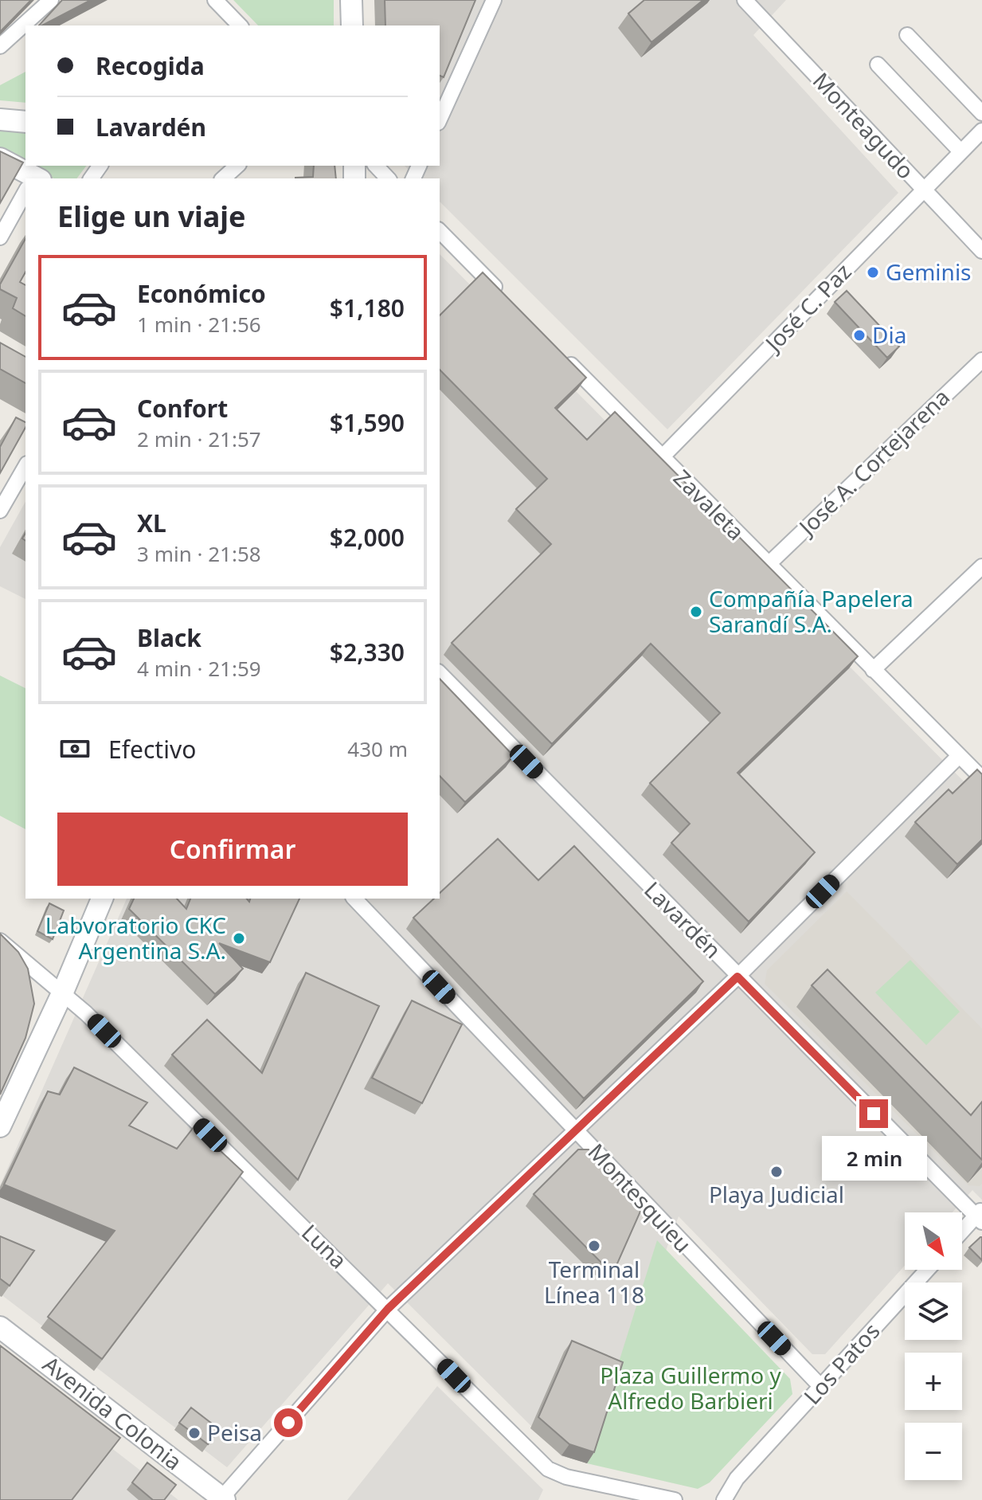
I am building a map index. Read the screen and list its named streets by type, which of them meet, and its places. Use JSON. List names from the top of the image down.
{
  "streets": {
    "main road": ["Avenida Colonia"],
    "street": [
      "Monteagudo",
      "José C. Paz",
      "José A. Cortejarena",
      "Zavaleta",
      "Lavardén",
      "Montesquieu",
      "Luna",
      "Los Patos"
    ]
  },
  "crossings": [
    ["Monteagudo", "José C. Paz"],
    ["José C. Paz", "Zavaleta"],
    ["José A. Cortejarena", "Zavaleta"],
    ["Montesquieu", "Los Patos"]
  ],
  "parks": ["Plaza Guillermo y Alfredo Barbieri"],
  "places": [
    "Geminis",
    "Dia",
    "Compañía Papelera Sarandí S.A.",
    "Labvoratorio CKC Argentina S.A.",
    "Playa Judicial",
    "Terminal Línea 118",
    "Peisa"
  ],
  "north": "bottom right",
  "page": {
    "banner": ["Recogida", "Lavardén"],
    "heading": "Elige un viaje",
    "list": [
      {
        "name": "Económico",
        "note": "1 min · 21:56",
        "value": "$1,180"
      },
      {
        "name": "Confort",
        "note": "2 min · 21:57",
        "value": "$1,590"
      },
      {
        "name": "XL",
        "note": "3 min · 21:58",
        "value": "$2,000"
      },
      {
        "name": "Black",
        "note": "4 min · 21:59",
        "value": "$2,330"
      }
    ],
    "pay": ["Efectivo", "430 m"],
    "buttons": "Confirmar",
    "bubble": "2 min",
    "map_buttons": ["+", "−"]
  }
}
